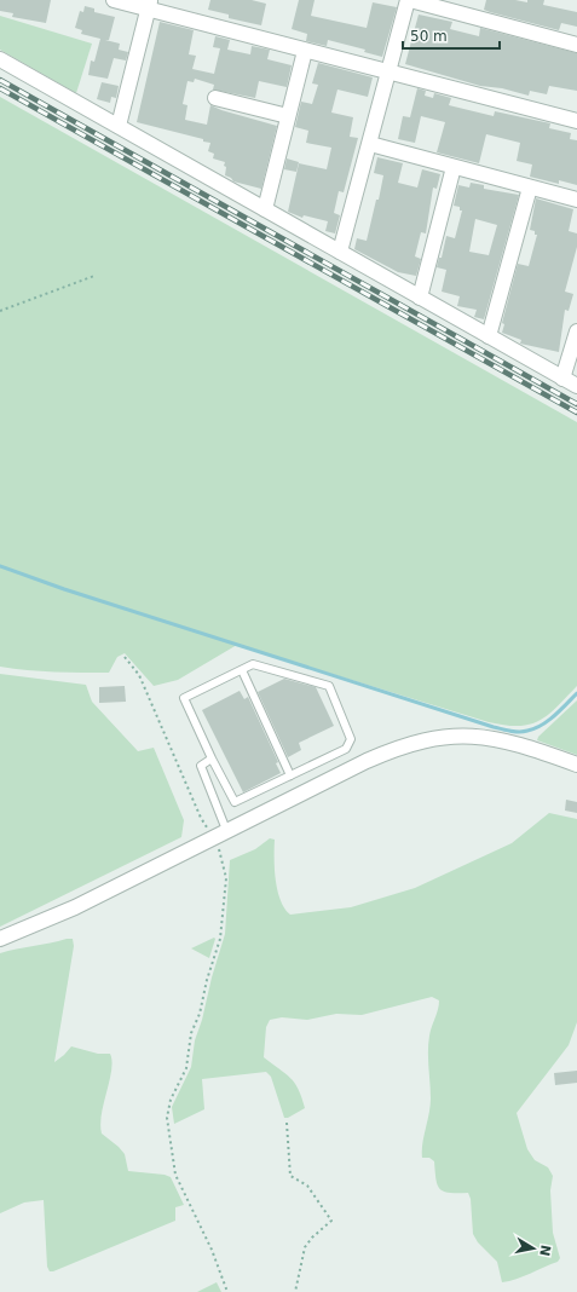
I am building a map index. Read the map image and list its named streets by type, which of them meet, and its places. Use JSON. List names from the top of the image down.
{
  "scale_bar": "50 m",
  "north": "right"
}
